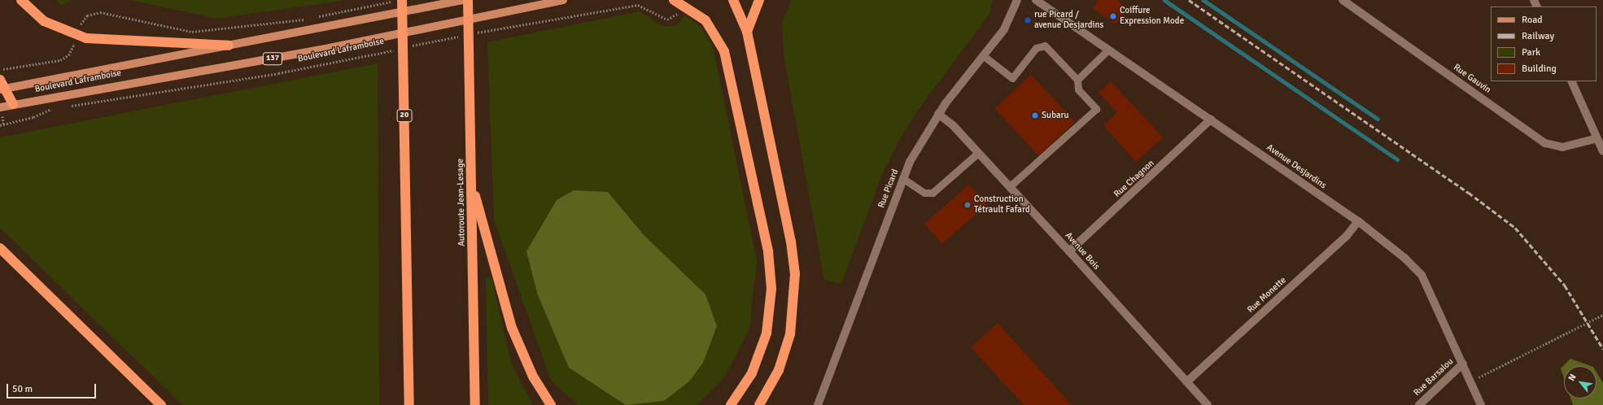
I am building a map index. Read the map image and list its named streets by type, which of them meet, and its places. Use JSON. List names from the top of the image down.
{
  "streets": {
    "highway": ["20", "Autoroute Jean-Lesage"],
    "main road": ["Boulevard Laframboise", "137"],
    "street": [
      "Rue Gauvin",
      "Avenue Desjardins",
      "Rue Chagnon",
      "Rue Picard",
      "Avenue Bois",
      "Rue Monette",
      "Rue Barsalou"
    ]
  },
  "crossings": [
    ["Avenue Desjardins", "Rue Chagnon"],
    ["Avenue Desjardins", "Rue Monette"],
    ["Avenue Desjardins", "Rue Barsalou"],
    ["Rue Chagnon", "Avenue Bois"],
    ["Rue Picard", "Avenue Bois"],
    ["Avenue Bois", "Rue Monette"]
  ],
  "places": [
    "Coiffure Expression Mode",
    "rue Picard / avenue Desjardins",
    "Subaru",
    "Construction Tétrault Fafard"
  ],
  "legend": [
    "Road",
    "Railway",
    "Park",
    "Building"
  ],
  "scale_bar": "50 m",
  "north": "top left"
}
